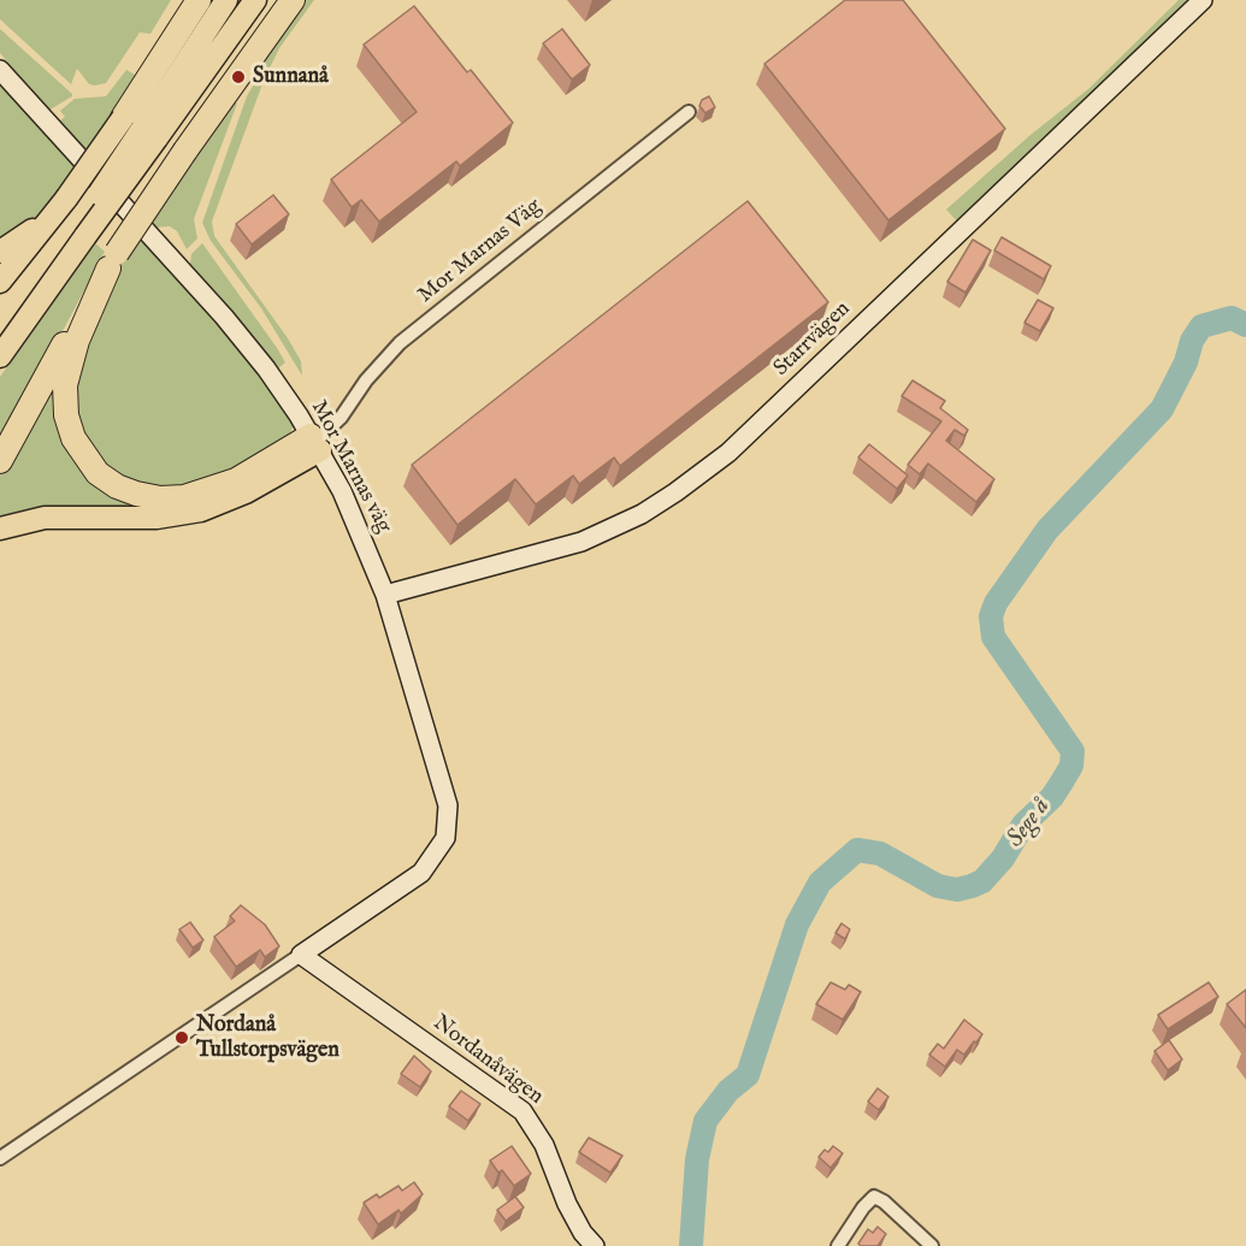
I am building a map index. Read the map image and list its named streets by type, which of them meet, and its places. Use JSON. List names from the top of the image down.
{
  "streets": {
    "street": [
      "Mor Marnas Väg",
      "Starrvägen",
      "Mor Marnas väg",
      "Nordanåvägen"
    ]
  },
  "crossings": [
    ["Mor Marnas Väg", "Mor Marnas väg"],
    ["Starrvägen", "Mor Marnas väg"],
    ["Mor Marnas väg", "Nordanåvägen"]
  ],
  "water": ["Sege å"],
  "places": ["Sunnanå", "Nordanå Tullstorpsvägen"]
}
